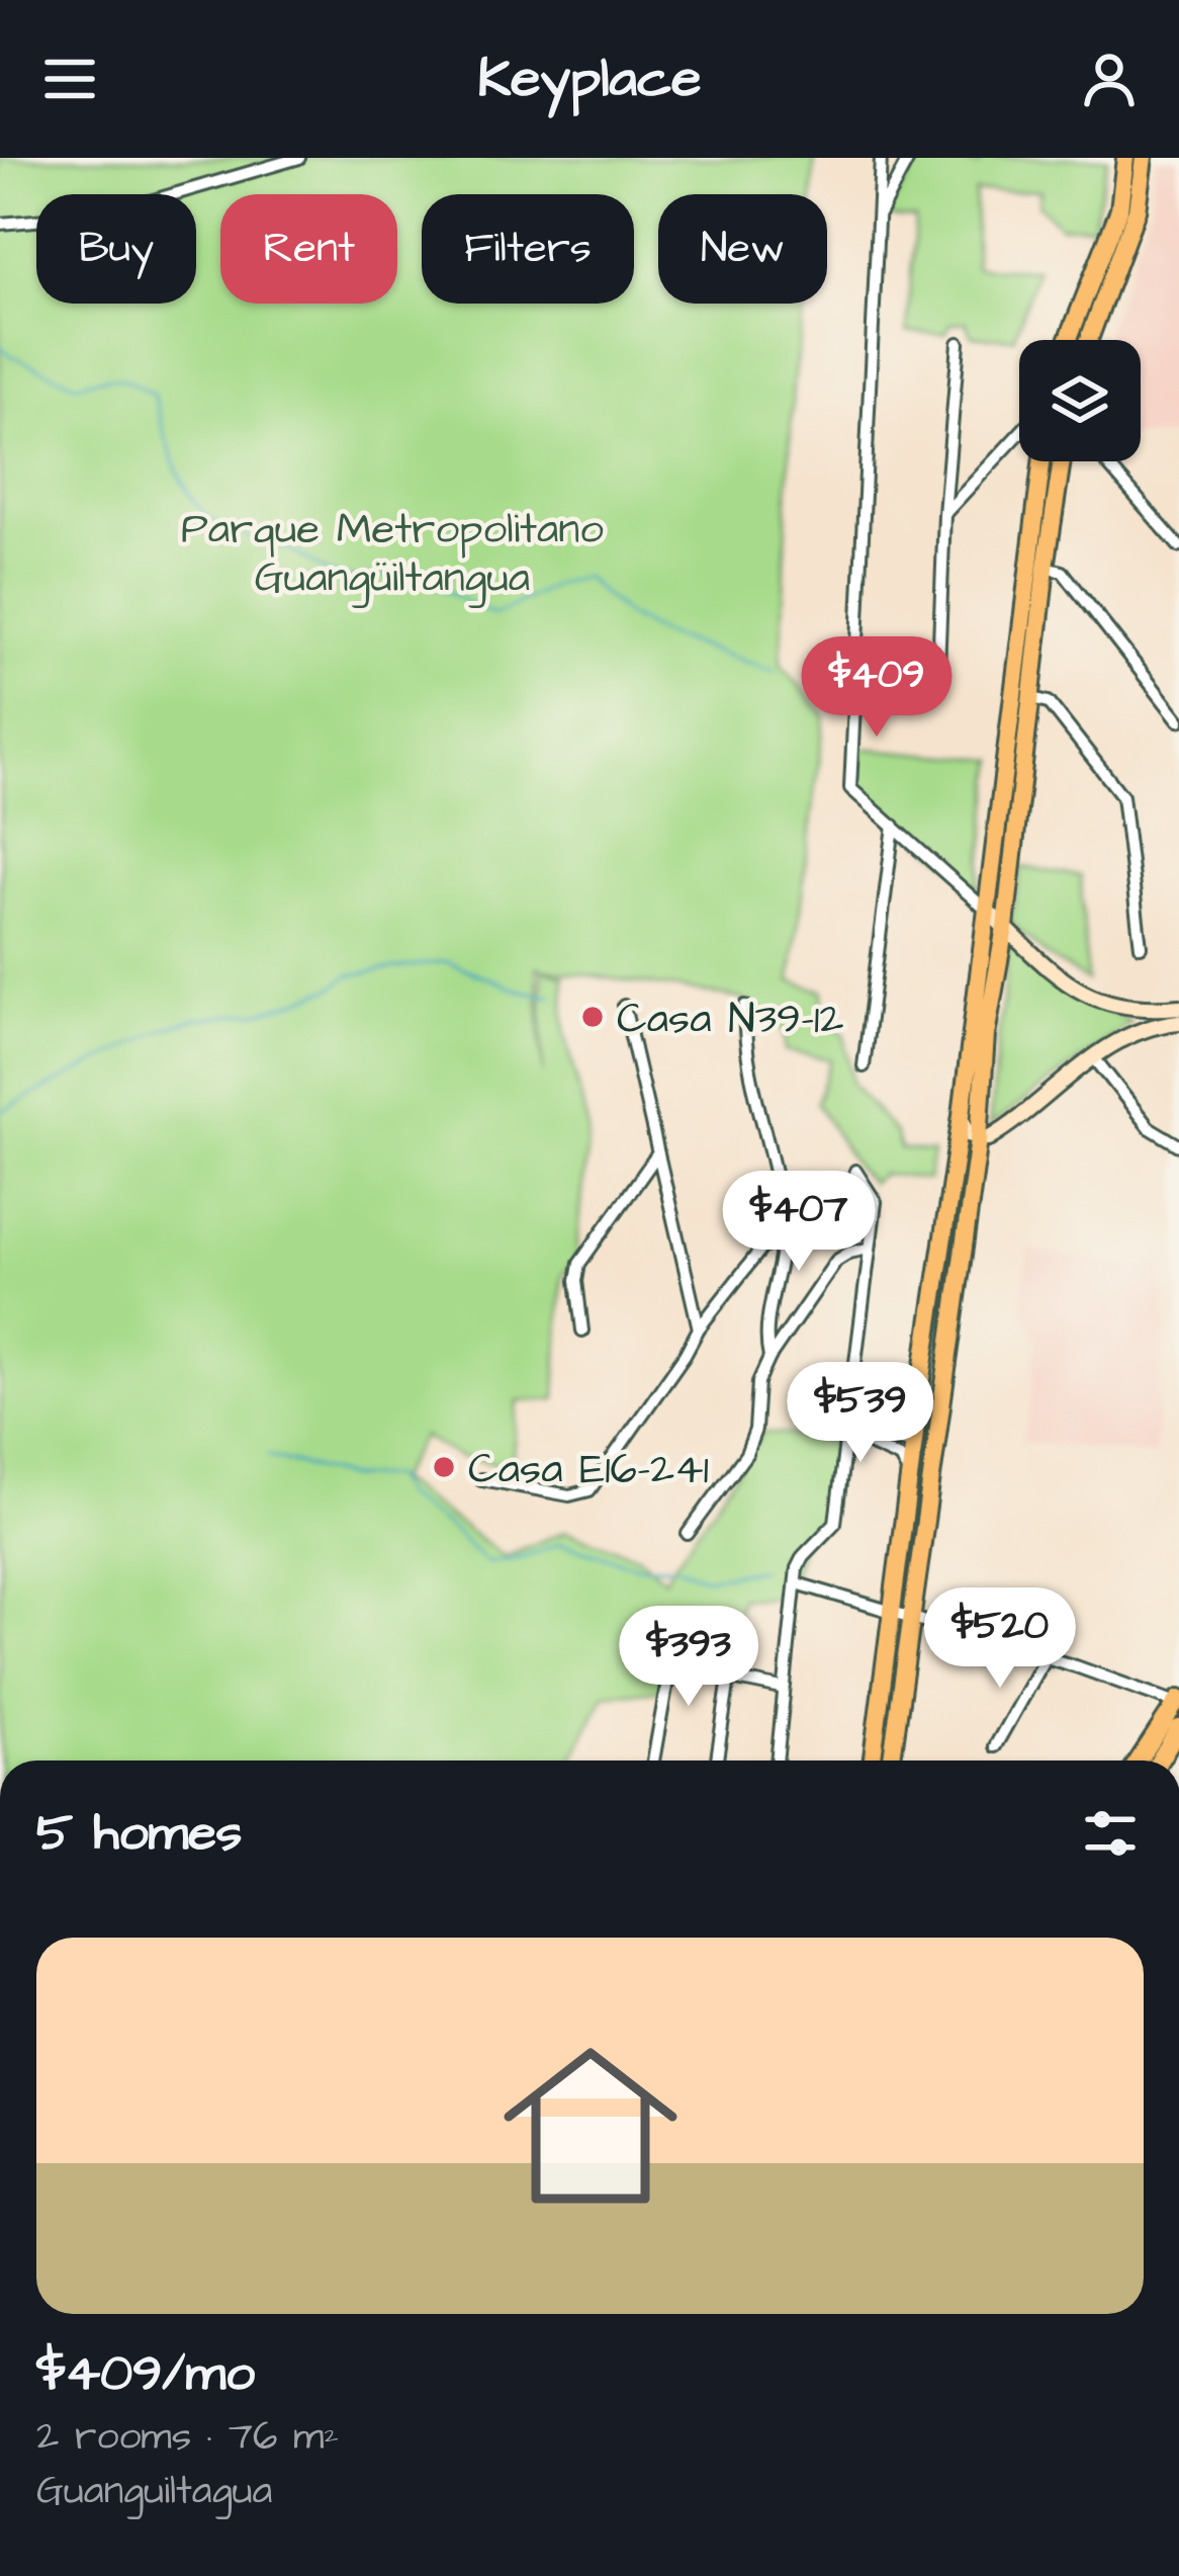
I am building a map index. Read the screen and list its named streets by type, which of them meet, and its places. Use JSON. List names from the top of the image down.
{
  "parks": ["Parque Metropolitano Guangüiltangua"],
  "places": ["Casa N39-12", "Casa E16-241"],
  "page": {
    "header": "Keyplace",
    "chip": [
      "Buy",
      "Rent",
      "Filters",
      "New"
    ],
    "price": [
      "$409",
      "$407",
      "$539",
      "$520",
      "$393"
    ],
    "heading": "5 homes",
    "list": [
      {
        "name": "$409/mo",
        "note": "2 rooms · 76 m² · Guanguiltagua"
      }
    ]
  }
}
